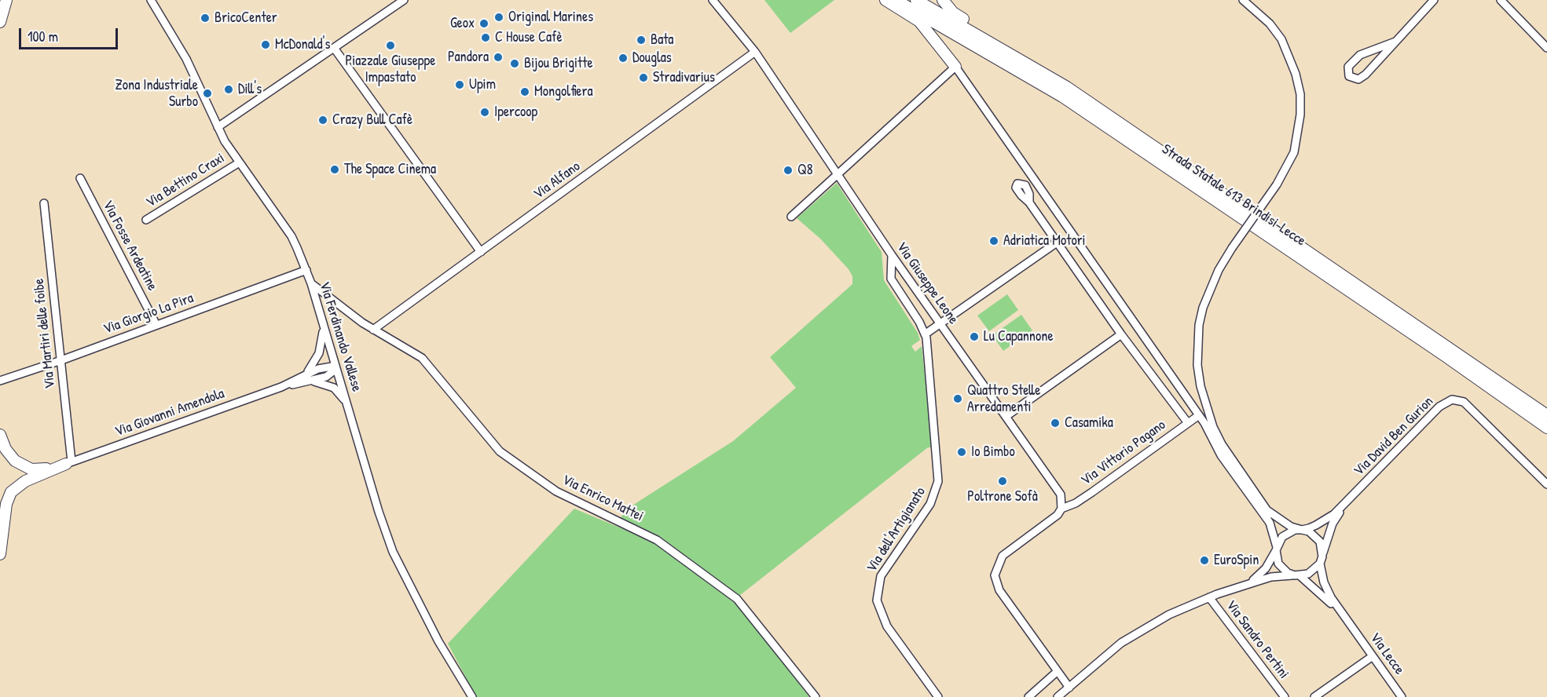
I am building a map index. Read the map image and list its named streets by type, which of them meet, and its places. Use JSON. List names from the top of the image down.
{
  "streets": {
    "highway": ["Strada Statale 613 Brindisi-Lecce"],
    "street": [
      "Via Bettino Craxi",
      "Via Alfano",
      "Via Fosse Ardeatine",
      "Via Giuseppe Leone",
      "Via Giorgio La Pira",
      "Via Martiri delle foibe",
      "Via Ferdinando Vallese",
      "Via Giovanni Amendola",
      "Via David Ben Gurion",
      "Via Vittorio Pagano",
      "Via Enrico Mattei",
      "Via dell'Artigianato",
      "Via Sandro Pertini",
      "Via Lecce"
    ]
  },
  "crossings": [
    ["Via Bettino Craxi", "Via Ferdinando Vallese"],
    ["Via Alfano", "Via Giuseppe Leone"],
    ["Via Alfano", "Via Enrico Mattei"],
    ["Via Fosse Ardeatine", "Via Giorgio La Pira"],
    ["Via Giuseppe Leone", "Via Vittorio Pagano"],
    ["Via Giuseppe Leone", "Via dell'Artigianato"],
    ["Via Giorgio La Pira", "Via Martiri delle foibe"],
    ["Via Giorgio La Pira", "Via Ferdinando Vallese"],
    ["Via Martiri delle foibe", "Via Giovanni Amendola"],
    ["Via Ferdinando Vallese", "Via Giovanni Amendola"],
    ["Via Ferdinando Vallese", "Via Enrico Mattei"],
    ["Via David Ben Gurion", "Via Lecce"]
  ],
  "places": [
    "Original Marines",
    "BricoCenter",
    "Geox",
    "C House Cafè",
    "Bata",
    "McDonald's",
    "Piazzale Giuseppe Impastato",
    "Pandora",
    "Douglas",
    "Bijou Brigitte",
    "Stradivarius",
    "Upim",
    "Dill's",
    "Mongolfiera",
    "Zona Industriale Surbo",
    "Ipercoop",
    "Crazy Bull Cafè",
    "The Space Cinema",
    "Q8",
    "Adriatica Motori",
    "Lu Capannone",
    "Quattro Stelle Arredamenti",
    "Casamika",
    "Io Bimbo",
    "Poltrone Sofà",
    "EuroSpin"
  ],
  "scale_bar": "100 m"
}
